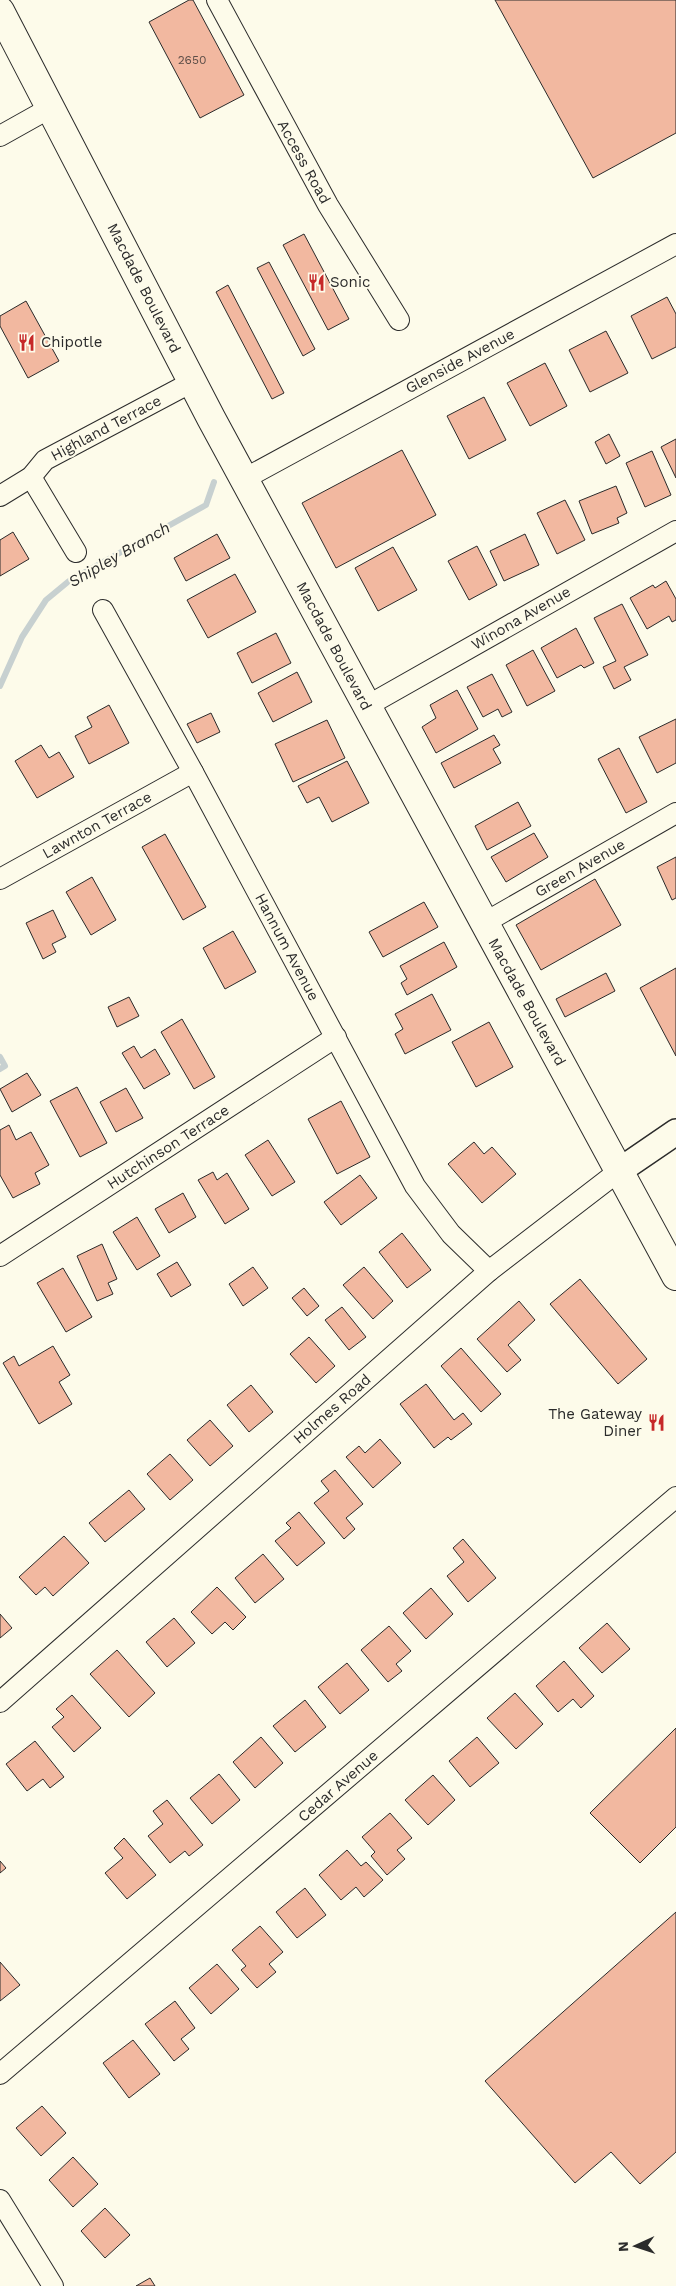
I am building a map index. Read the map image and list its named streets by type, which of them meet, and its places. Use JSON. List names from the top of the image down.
{
  "streets": {
    "main road": ["Macdade Boulevard"],
    "street": [
      "Access Road",
      "Glenside Avenue",
      "Highland Terrace",
      "Winona Avenue",
      "Lawnton Terrace",
      "Green Avenue",
      "Hannum Avenue",
      "Hutchinson Terrace",
      "Holmes Road",
      "Cedar Avenue"
    ]
  },
  "crossings": [
    ["Macdade Boulevard", "Glenside Avenue"],
    ["Macdade Boulevard", "Highland Terrace"],
    ["Macdade Boulevard", "Winona Avenue"],
    ["Macdade Boulevard", "Green Avenue"],
    ["Macdade Boulevard", "Holmes Road"],
    ["Lawnton Terrace", "Hannum Avenue"],
    ["Hannum Avenue", "Hutchinson Terrace"],
    ["Hannum Avenue", "Holmes Road"]
  ],
  "water": ["Shipley Branch"],
  "places": {
    "restaurant": ["Sonic", "Chipotle", "The Gateway Diner"]
  },
  "house_numbers": ["2650"],
  "north": "left"
}
